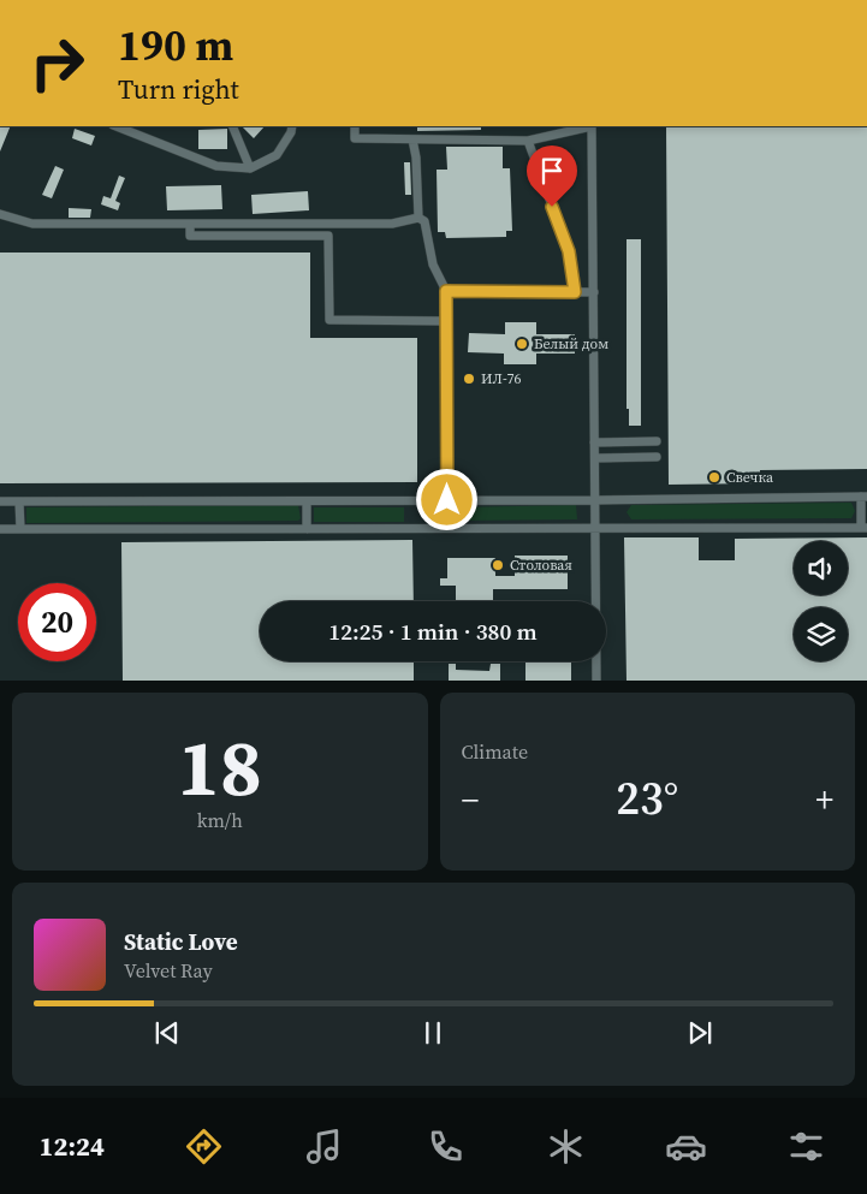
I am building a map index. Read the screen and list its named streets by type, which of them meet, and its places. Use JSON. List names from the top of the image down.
{
  "places": [
    "Белый дом",
    "ИЛ-76",
    "Свечка",
    "Столовая"
  ],
  "page": {
    "turn": ["190 m", "Turn right"],
    "limit": "20",
    "trip": "12:25 · 1 min · 380 m",
    "tile": [
      ["18", "km/h"],
      "Climate"
    ],
    "heat": ["−", "23°", "+"],
    "song": ["Static Love", "Velvet Ray"],
    "tabs": "12:24"
  }
}
